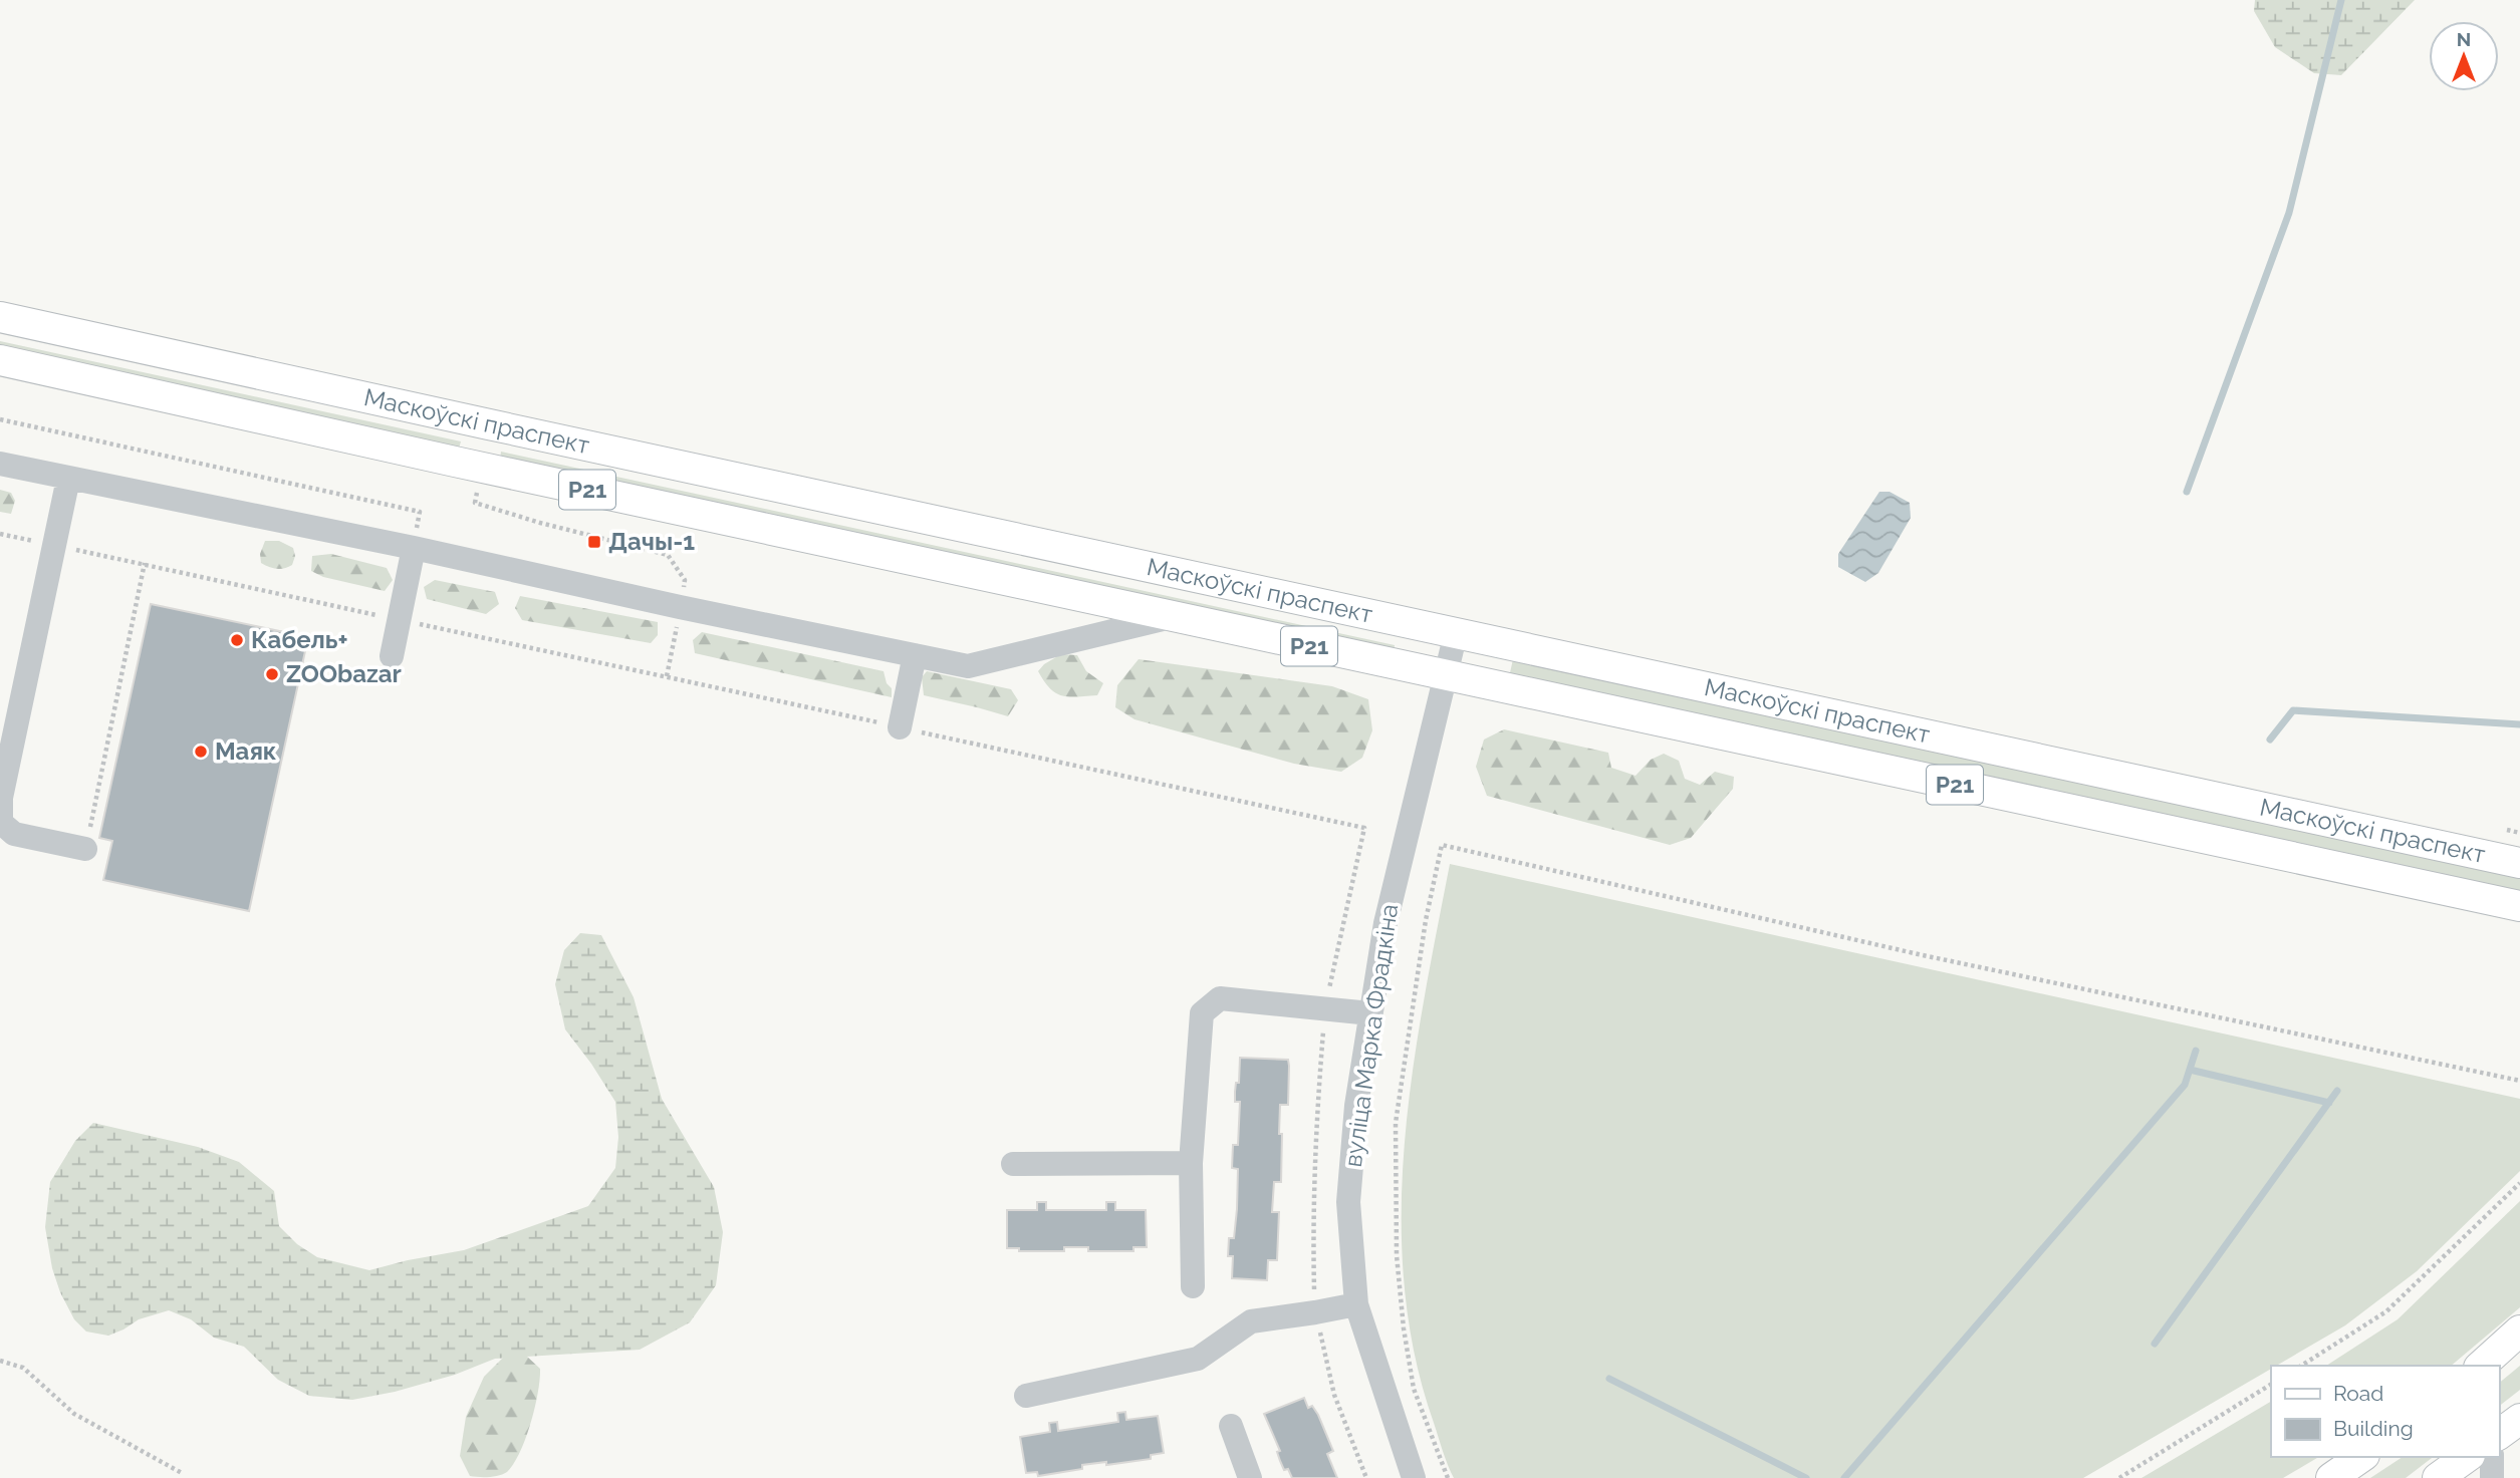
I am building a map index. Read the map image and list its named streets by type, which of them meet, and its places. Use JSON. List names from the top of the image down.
{
  "streets": {
    "main road": ["Маскоўскі праспект", "Р21"],
    "street": ["вуліца Марка Фрадкіна"]
  },
  "crossings": [
    ["Маскоўскі праспект", "вуліца Марка Фрадкіна"]
  ],
  "places": {
    "transit": ["Дачы-1"],
    "other": ["Кабель+", "ZOObazar", "Маяк"]
  },
  "legend": ["Road", "Building"],
  "north": "top"
}
